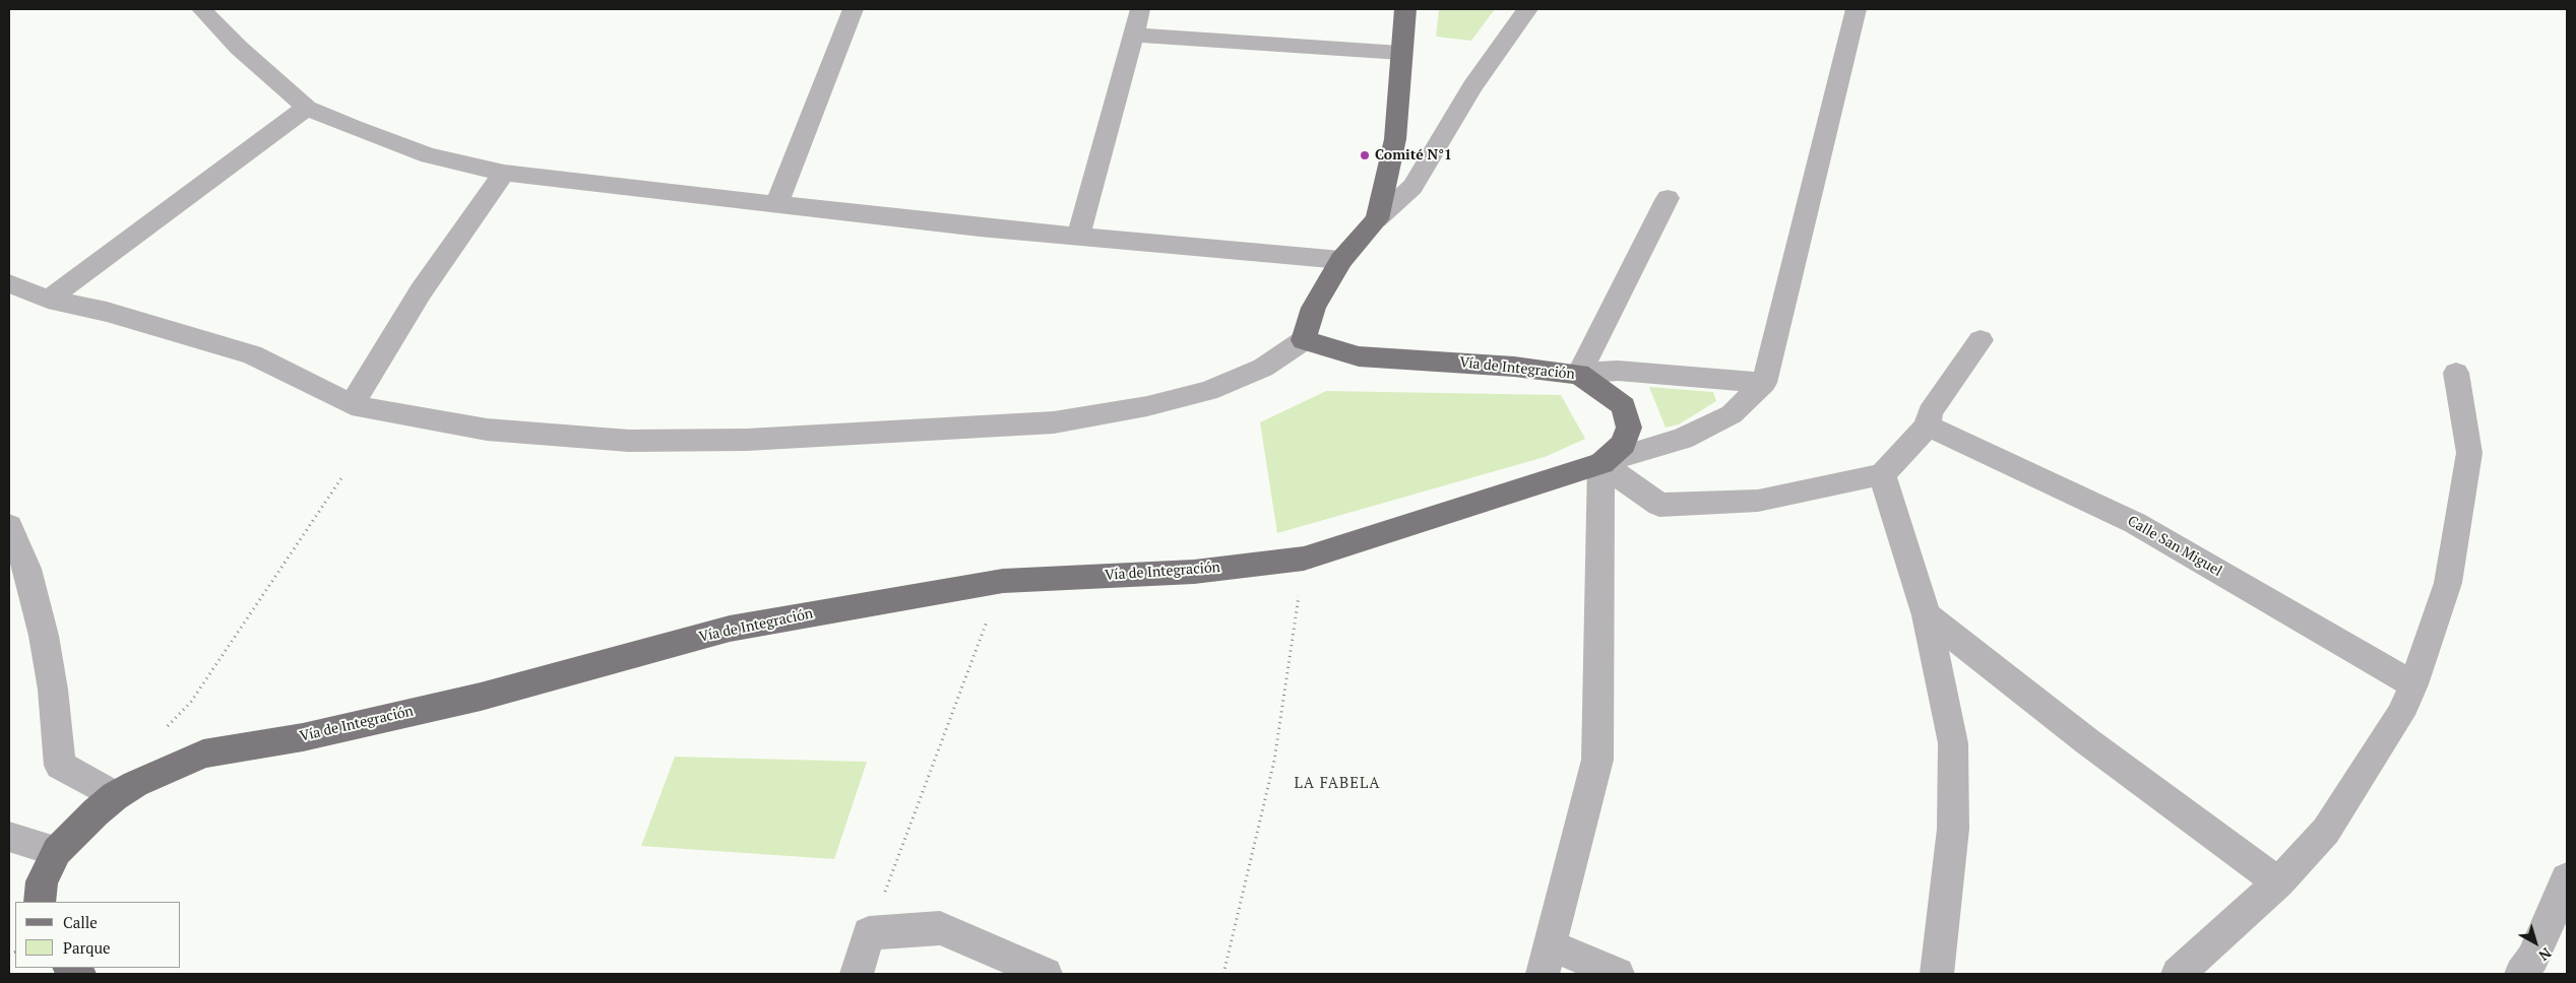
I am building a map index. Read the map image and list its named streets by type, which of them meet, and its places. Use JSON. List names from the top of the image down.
{
  "streets": {
    "main road": ["Vía de Integración"],
    "street": ["Calle San Miguel"]
  },
  "districts": ["LA FABELA"],
  "places": ["Comité N°1"],
  "legend": ["Calle", "Parque"],
  "north": "bottom right"
}
